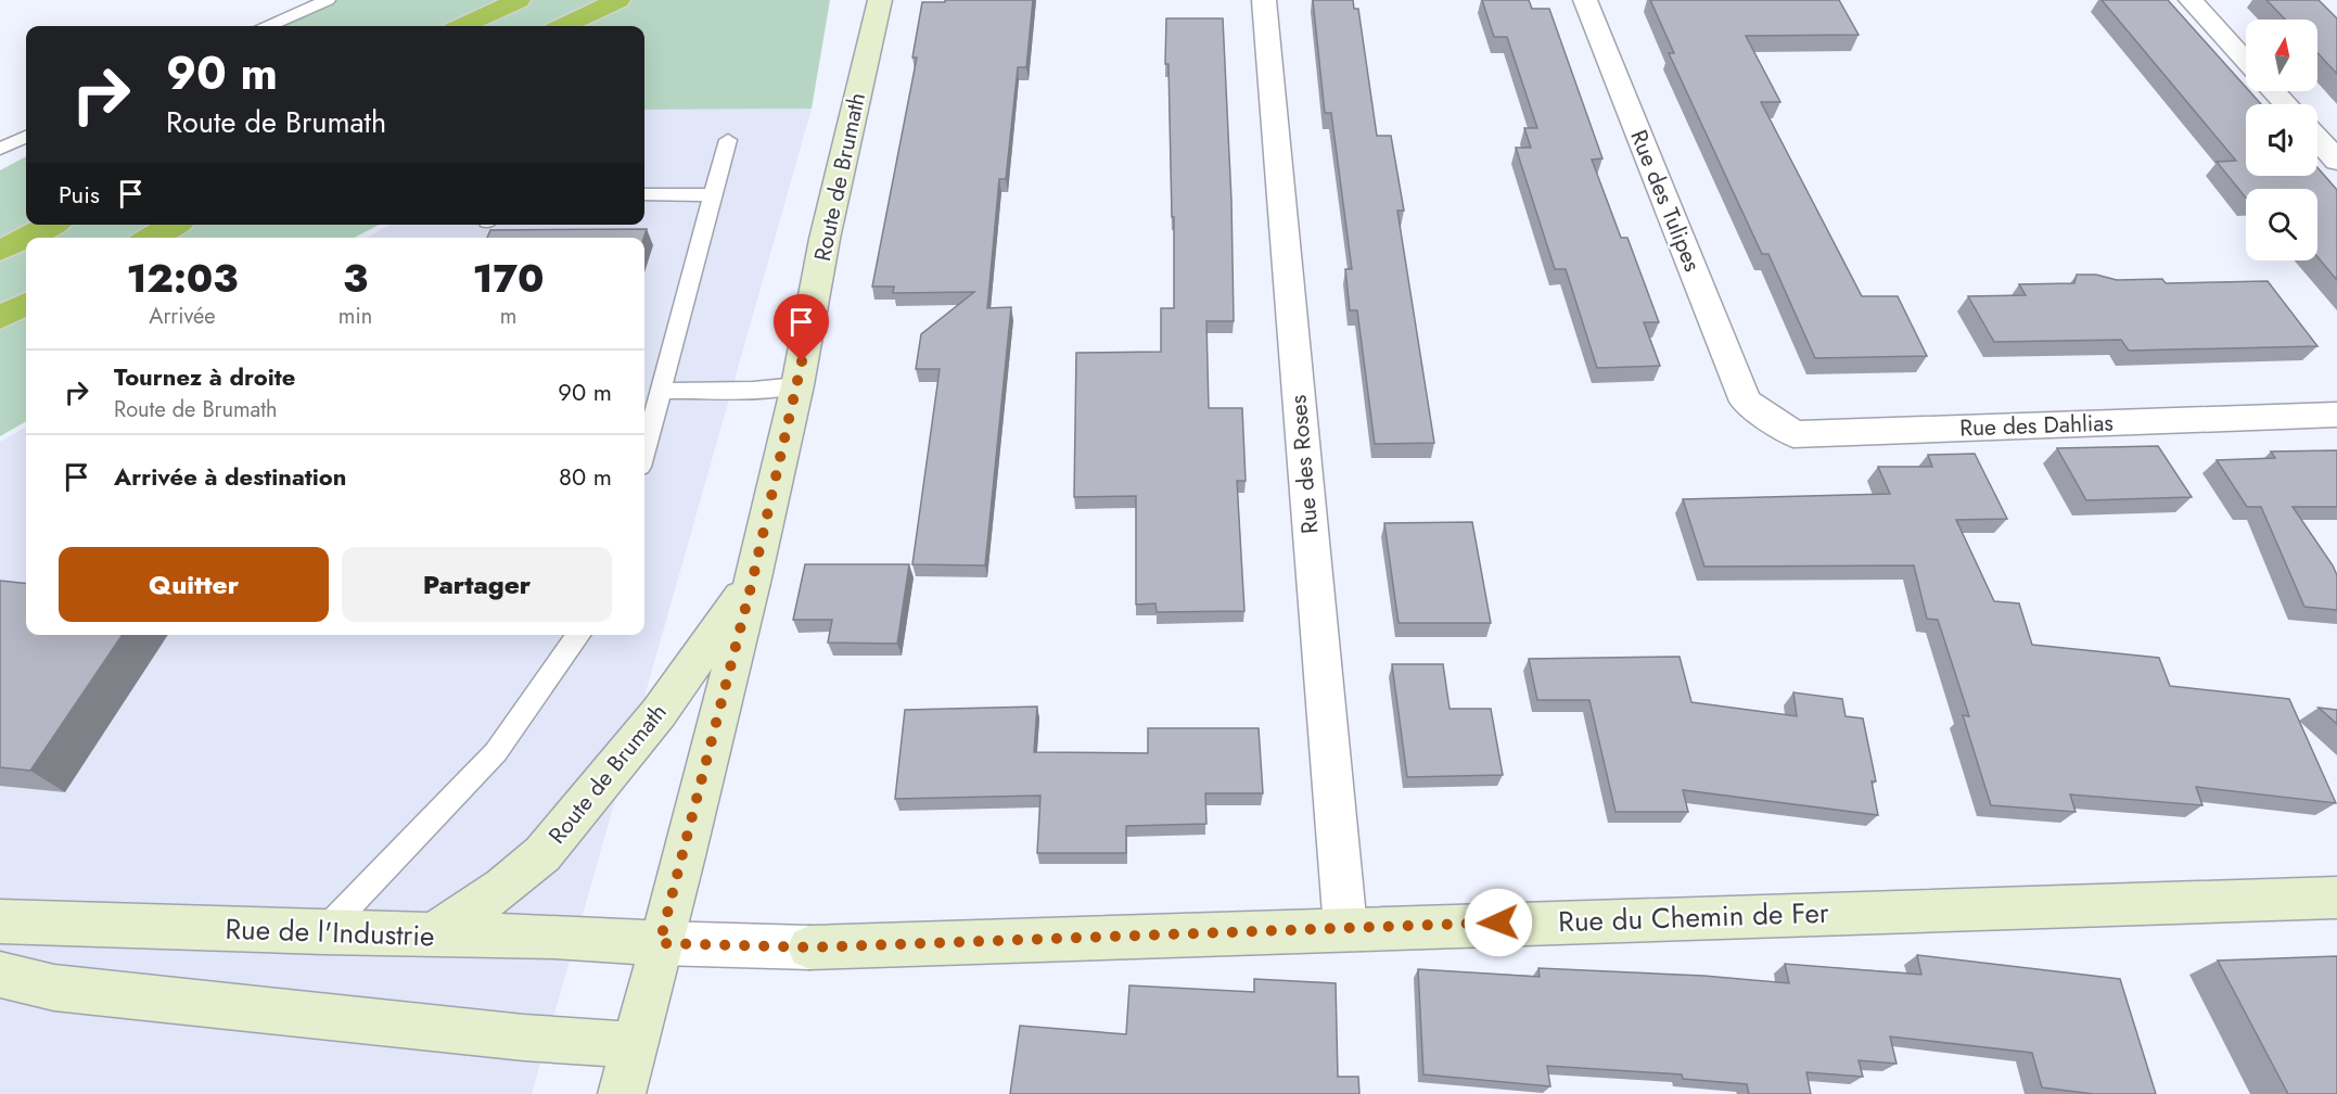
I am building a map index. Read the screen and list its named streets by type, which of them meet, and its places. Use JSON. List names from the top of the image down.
{
  "streets": {
    "street": [
      "Route de Brumath",
      "Rue des Tulipes",
      "Rue des Dahlias",
      "Rue des Roses",
      "Rue du Chemin de Fer",
      "Rue de l'Industrie"
    ]
  },
  "crossings": [
    ["Route de Brumath", "Rue du Chemin de Fer"],
    ["Route de Brumath", "Rue de l'Industrie"],
    ["Rue des Tulipes", "Rue des Dahlias"],
    ["Rue des Roses", "Rue du Chemin de Fer"],
    ["Rue du Chemin de Fer", "Rue de l'Industrie"]
  ],
  "north": "top",
  "page": {
    "turn": ["90 m", "Route de Brumath"],
    "then": "Puis",
    "eta": [
      "12:03",
      "Arrivée",
      "3",
      "min",
      "170",
      "m"
    ],
    "list": [
      {
        "name": "Tournez à droite",
        "note": "Route de Brumath",
        "value": "90 m"
      },
      {
        "name": "Arrivée à destination",
        "value": "80 m"
      }
    ],
    "buttons": ["Quitter", "Partager"]
  }
}
